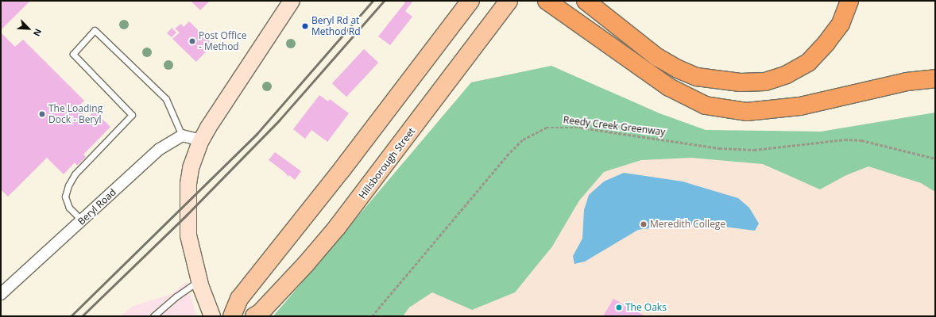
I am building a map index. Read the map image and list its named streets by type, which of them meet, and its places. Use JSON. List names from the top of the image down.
{
  "streets": {
    "main road": ["Hillsborough Street"],
    "street": ["Beryl Road"],
    "path": ["Reedy Creek Greenway"]
  },
  "places": [
    "Beryl Rd at Method Rd",
    "Post Office - Method",
    "The Loading Dock - Beryl",
    "Meredith College",
    "The Oaks"
  ],
  "north": "bottom right"
}
